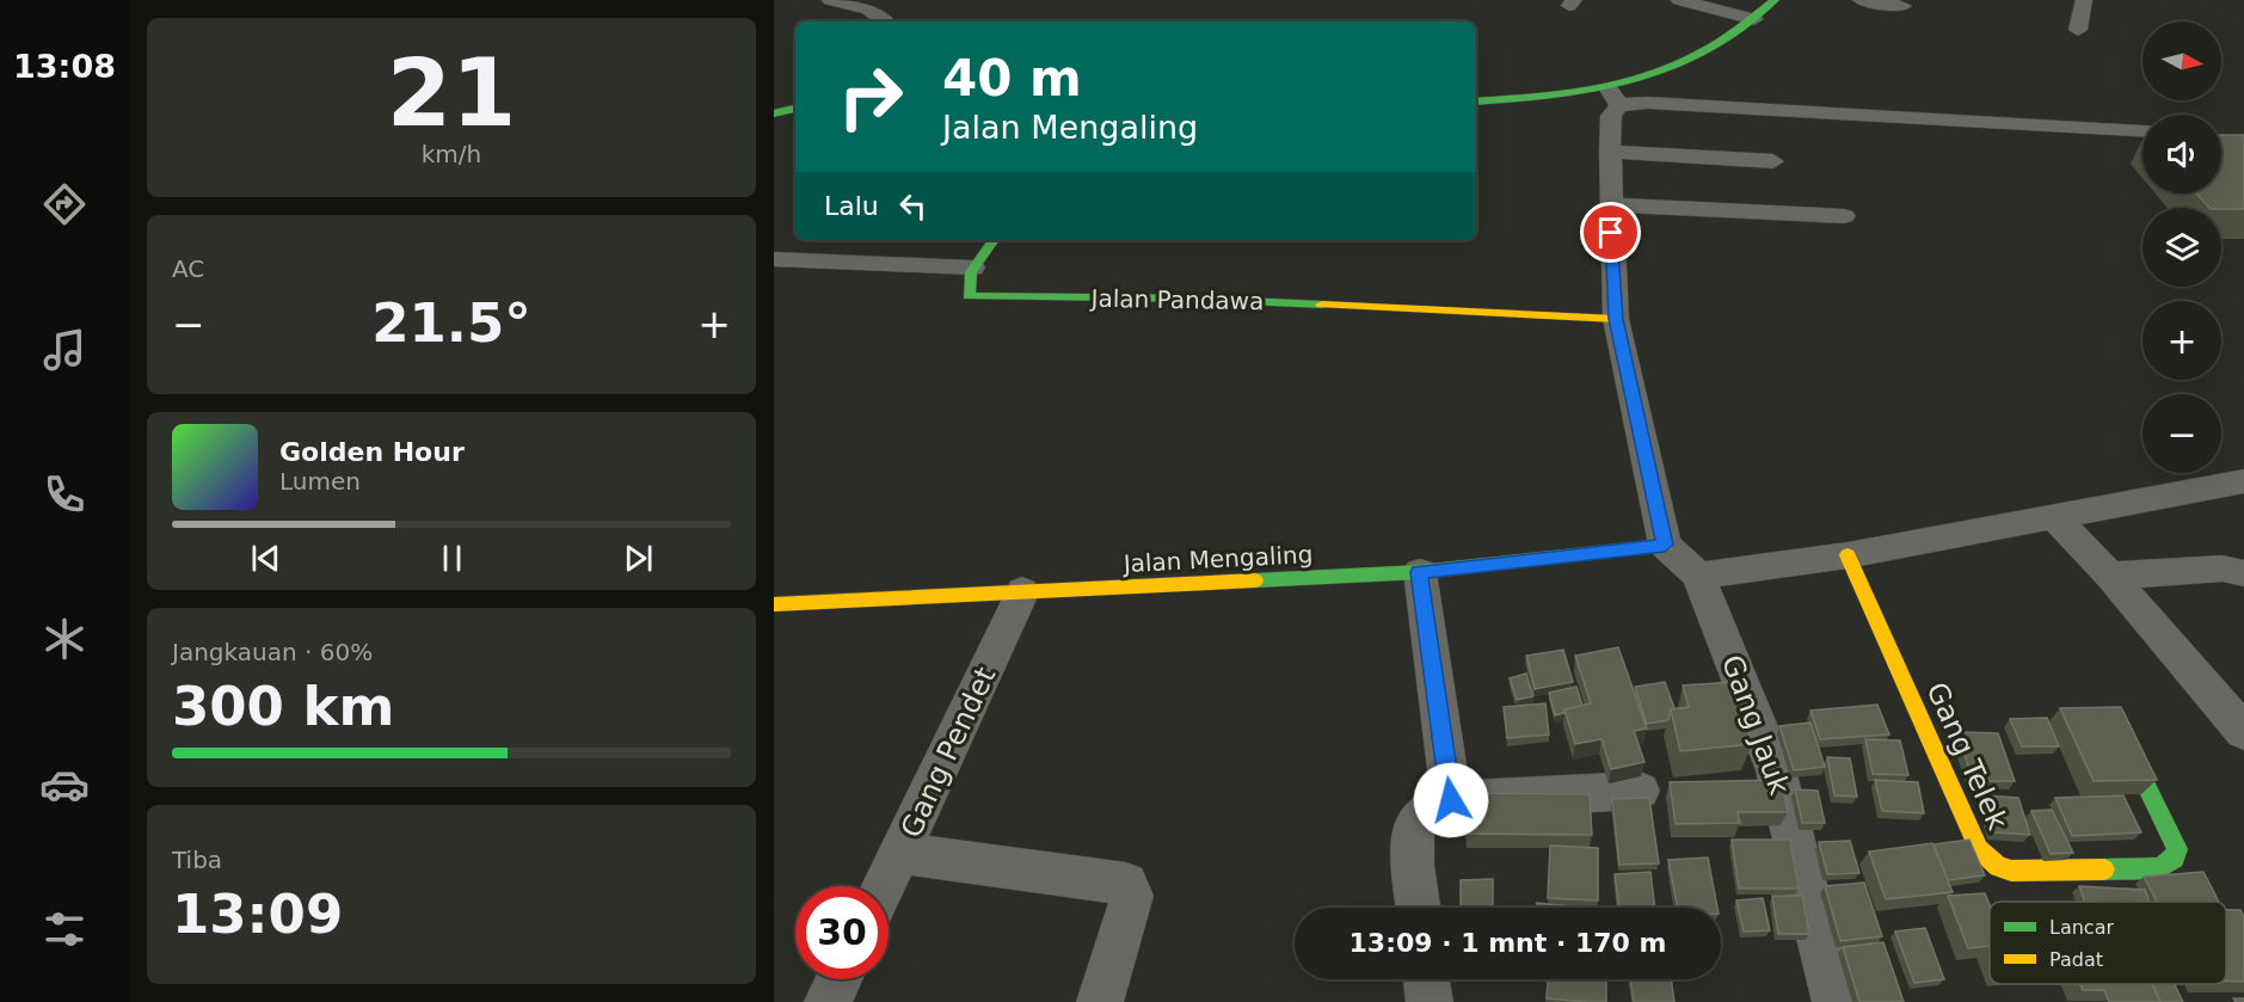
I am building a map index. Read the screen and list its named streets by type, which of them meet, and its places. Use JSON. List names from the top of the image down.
{
  "streets": {
    "main road": ["Jalan Pandawa", "Jalan Mengaling", "Gang Telek"],
    "street": ["Gang Jauk", "Gang Pendet"]
  },
  "crossings": [
    ["Jalan Mengaling", "Gang Pendet"]
  ],
  "legend": ["Lancar", "Padat"],
  "north": "right",
  "page": {
    "tabs": "13:08",
    "tile": [
      ["21", "km/h"],
      "AC",
      ["Jangkauan · 60%", "300 km"],
      ["Tiba", "13:09"]
    ],
    "map_buttons": ["+", "−"],
    "turn": ["40 m", "Jalan Mengaling"],
    "then": "Lalu",
    "heat": ["−", "21.5°", "+"],
    "song": ["Golden Hour", "Lumen"],
    "limit": "30",
    "trip": "13:09 · 1 mnt · 170 m"
  }
}
